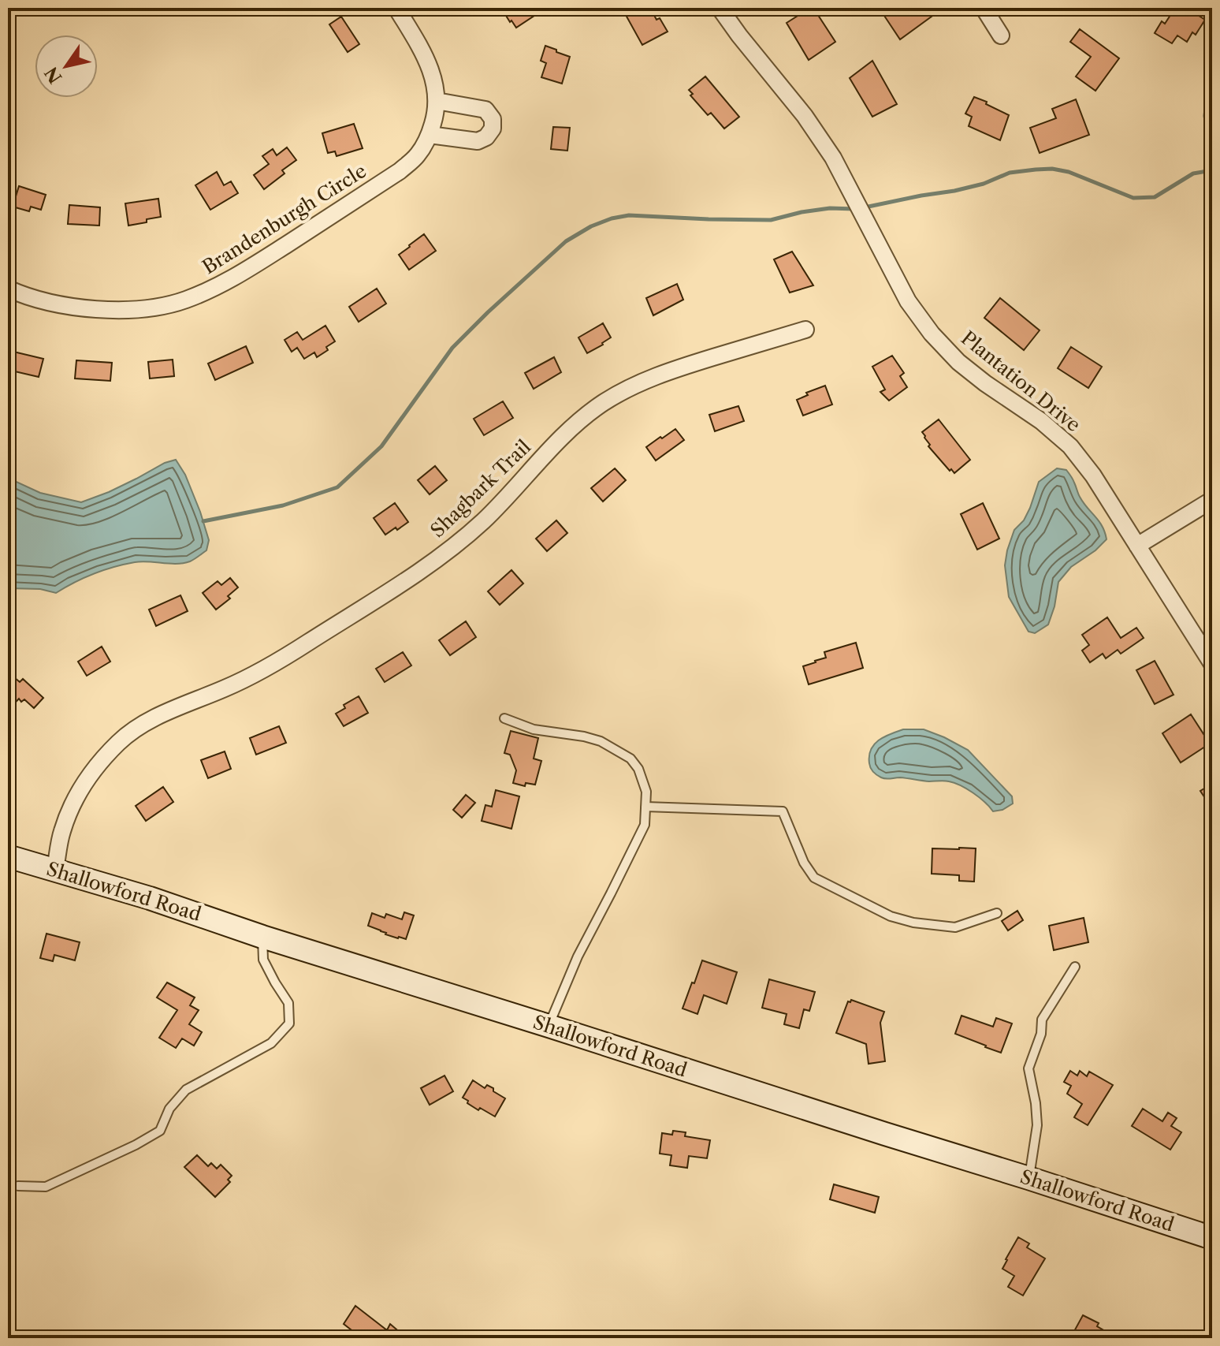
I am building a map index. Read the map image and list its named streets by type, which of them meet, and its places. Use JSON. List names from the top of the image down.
{
  "streets": {
    "street": [
      "Brandenburgh Circle",
      "Plantation Drive",
      "Shagbark Trail",
      "Shallowford Road"
    ]
  },
  "crossings": [
    ["Shagbark Trail", "Shallowford Road"]
  ],
  "north": "bottom left"
}
